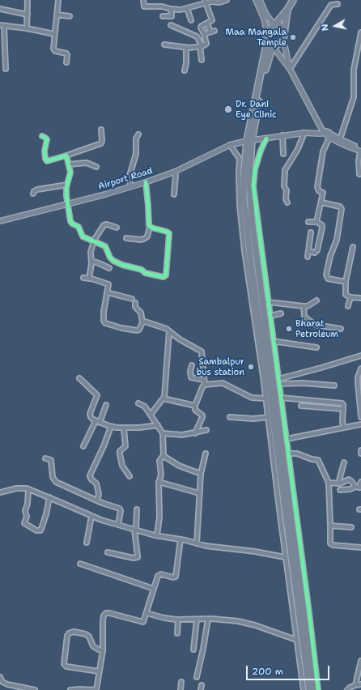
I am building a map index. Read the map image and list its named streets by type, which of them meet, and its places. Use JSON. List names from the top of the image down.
{
  "streets": {
    "main road": ["Airport Road"]
  },
  "places": [
    "Maa Mangala Temple",
    "Dr. Dani Eye Clinic",
    "Bharat Petroleum",
    "Sambalpur bus station"
  ],
  "scale_bar": "200 m",
  "north": "left"
}
